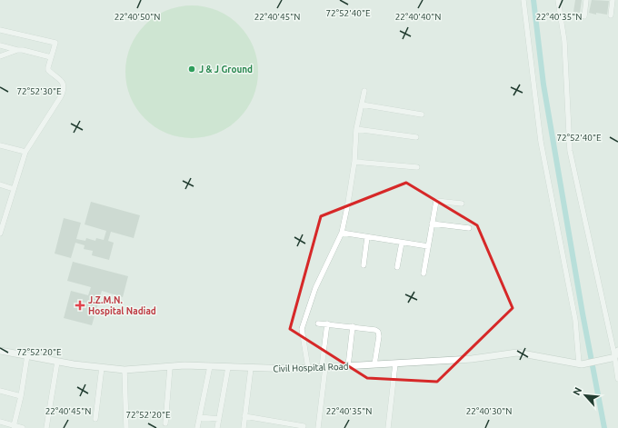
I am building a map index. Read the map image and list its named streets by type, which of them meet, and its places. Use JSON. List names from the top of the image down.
{
  "streets": {
    "street": ["Civil Hospital Road"]
  },
  "places": {
    "other": ["J & J Ground"],
    "health": ["J.Z.M.N. Hospital Nadiad"]
  },
  "north": "top left",
  "coordinates": [
    "72°52'40\"E",
    "22°40'50\"N",
    "22°40'45\"N",
    "22°40'40\"N",
    "22°40'35\"N",
    "72°52'30\"E",
    "72°52'20\"E",
    "22°40'30\"N"
  ]
}
